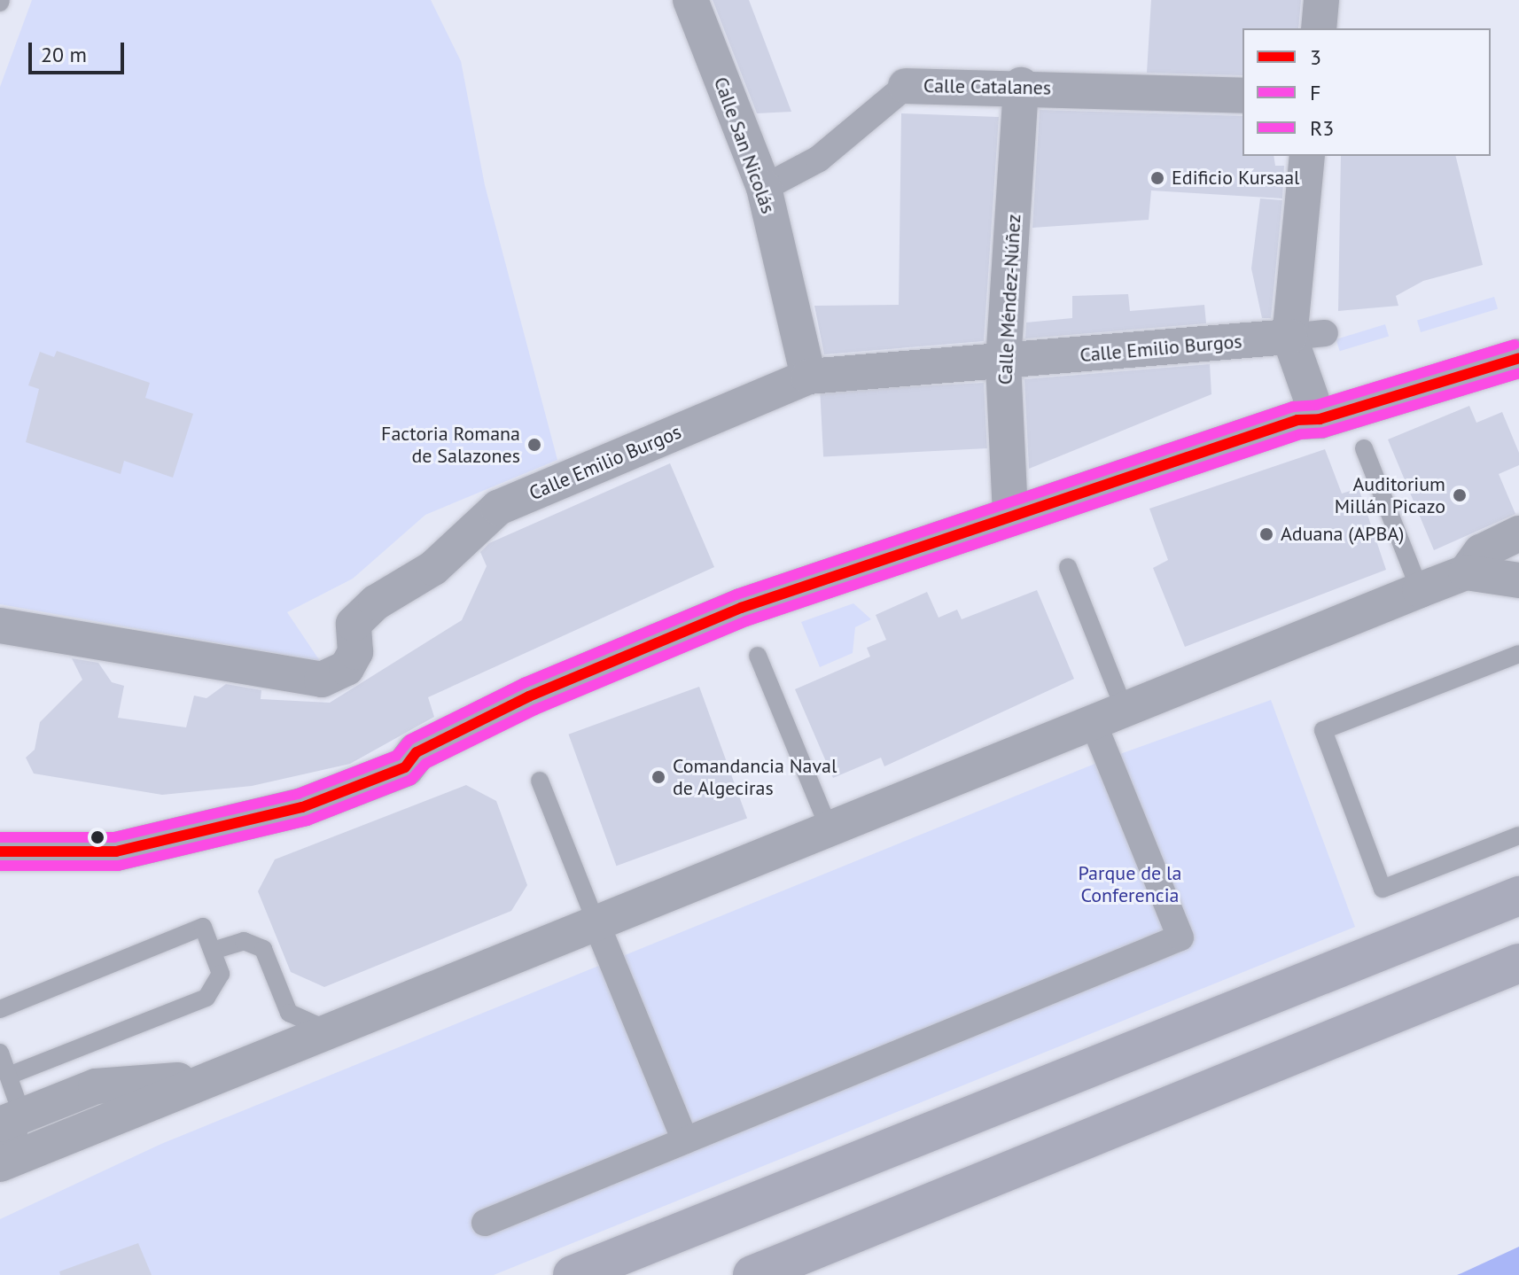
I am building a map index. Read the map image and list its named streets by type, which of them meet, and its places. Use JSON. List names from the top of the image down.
{
  "streets": {
    "street": [
      "Calle Catalanes",
      "Calle San Nicolás",
      "Calle Méndez-Núñez",
      "Calle Emilio Burgos"
    ]
  },
  "crossings": [
    ["Calle Catalanes", "Calle San Nicolás"],
    ["Calle Catalanes", "Calle Méndez-Núñez"],
    ["Calle San Nicolás", "Calle Emilio Burgos"],
    ["Calle Méndez-Núñez", "Calle Emilio Burgos"]
  ],
  "parks": ["Parque de la Conferencia"],
  "places": [
    "Edificio Kursaal",
    "Factoria Romana de Salazones",
    "Auditorium Millán Picazo",
    "Aduana (APBA)",
    "Comandancia Naval de Algeciras"
  ],
  "lines": ["transit line R3", "transit line 3", "transit line F"],
  "legend": ["3", "F", "R3"],
  "scale_bar": "20 m"
}
